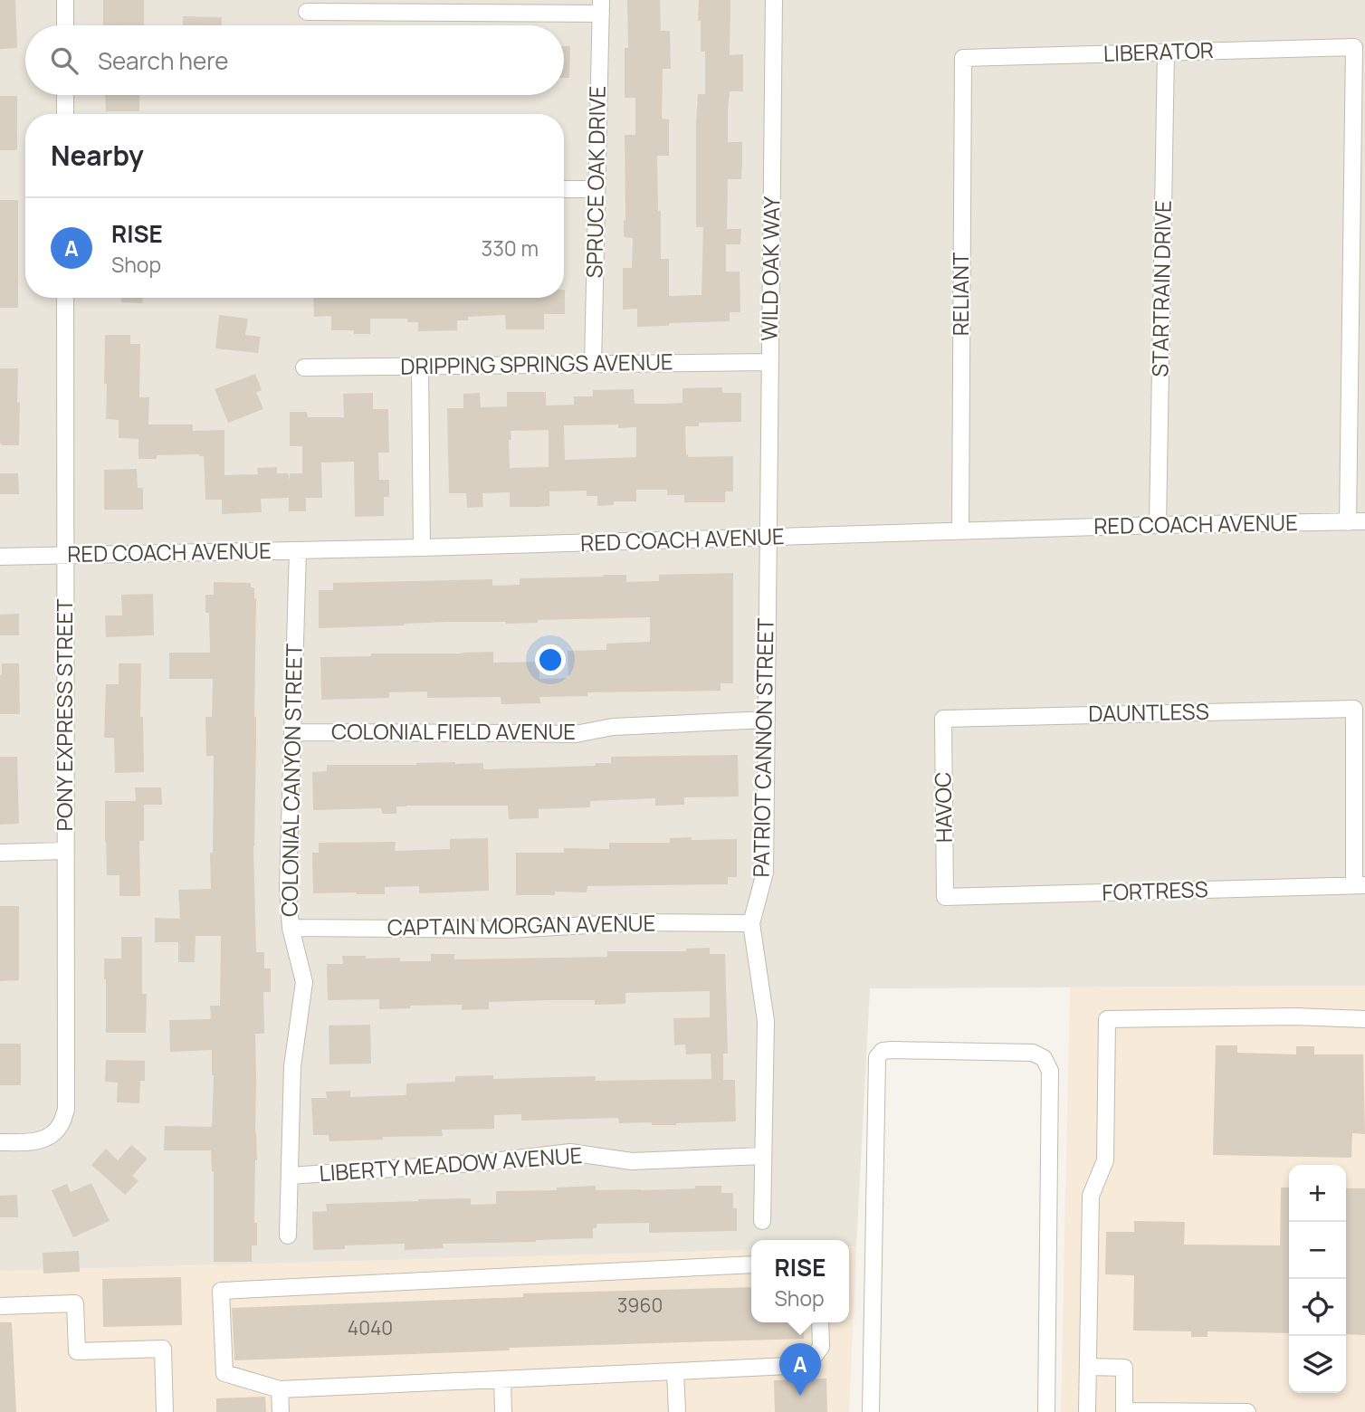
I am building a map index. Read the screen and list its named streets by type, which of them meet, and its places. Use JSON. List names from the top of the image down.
{
  "streets": {
    "street": [
      "LIBERATOR",
      "SPRUCE OAK DRIVE",
      "WILD OAK WAY",
      "STARTRAIN DRIVE",
      "RELIANT",
      "DRIPPING SPRINGS AVENUE",
      "RED COACH AVENUE",
      "DAUNTLESS",
      "PONY EXPRESS STREET",
      "COLONIAL FIELD AVENUE",
      "PATRIOT CANNON STREET",
      "COLONIAL CANYON STREET",
      "HAVOC",
      "FORTRESS",
      "CAPTAIN MORGAN AVENUE",
      "LIBERTY MEADOW AVENUE"
    ]
  },
  "crossings": [
    ["LIBERATOR", "STARTRAIN DRIVE"],
    ["LIBERATOR", "RELIANT"],
    ["LIBERATOR", "RED COACH AVENUE"],
    ["SPRUCE OAK DRIVE", "DRIPPING SPRINGS AVENUE"],
    ["WILD OAK WAY", "DRIPPING SPRINGS AVENUE"],
    ["WILD OAK WAY", "RED COACH AVENUE"],
    ["WILD OAK WAY", "PATRIOT CANNON STREET"],
    ["STARTRAIN DRIVE", "RED COACH AVENUE"],
    ["RELIANT", "RED COACH AVENUE"],
    ["RED COACH AVENUE", "PONY EXPRESS STREET"],
    ["RED COACH AVENUE", "PATRIOT CANNON STREET"],
    ["RED COACH AVENUE", "COLONIAL CANYON STREET"],
    ["DAUNTLESS", "HAVOC"],
    ["DAUNTLESS", "FORTRESS"],
    ["COLONIAL FIELD AVENUE", "PATRIOT CANNON STREET"],
    ["COLONIAL FIELD AVENUE", "COLONIAL CANYON STREET"],
    ["PATRIOT CANNON STREET", "CAPTAIN MORGAN AVENUE"],
    ["PATRIOT CANNON STREET", "LIBERTY MEADOW AVENUE"],
    ["COLONIAL CANYON STREET", "CAPTAIN MORGAN AVENUE"],
    ["COLONIAL CANYON STREET", "LIBERTY MEADOW AVENUE"],
    ["HAVOC", "FORTRESS"]
  ],
  "house_numbers": ["3960", "4040"],
  "page": {
    "search": "Search here",
    "heading": "Nearby",
    "list": [
      {
        "mark": "A",
        "name": "RISE",
        "note": "Shop",
        "value": "330 m"
      }
    ],
    "map_buttons": ["+", "−"],
    "popup": ["RISE", "Shop"],
    "pins": "A"
  }
}
